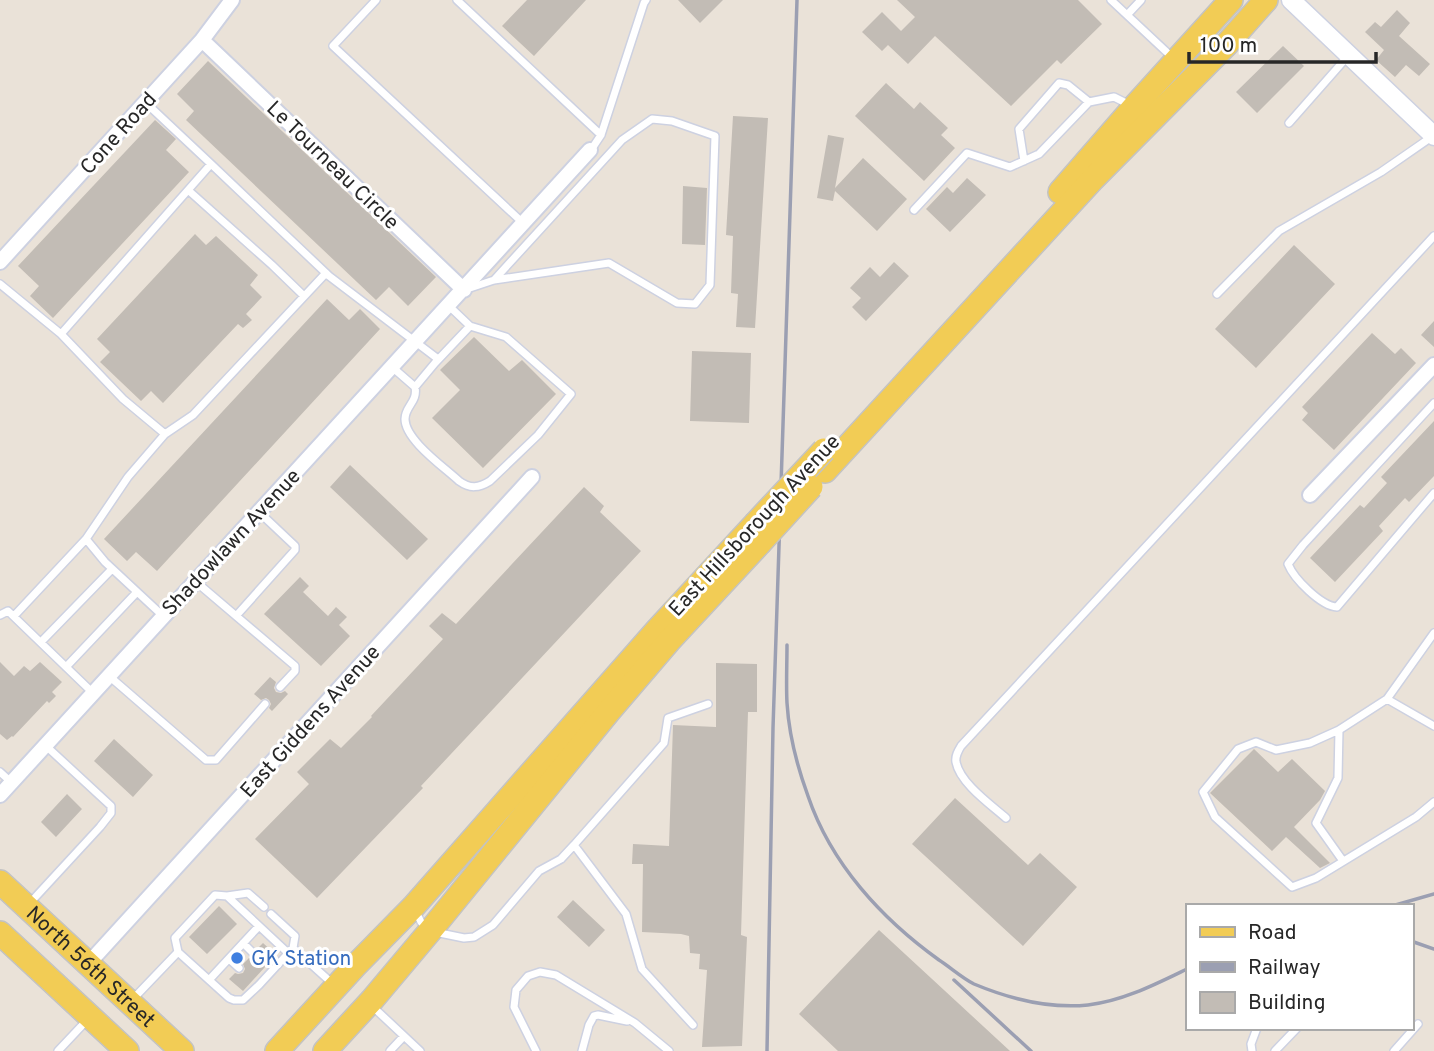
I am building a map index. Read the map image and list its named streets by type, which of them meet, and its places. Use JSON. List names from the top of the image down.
{
  "streets": {
    "main road": ["East Hillsborough Avenue", "North 56th Street"],
    "street": [
      "Cone Road",
      "Le Tourneau Circle",
      "Shadowlawn Avenue",
      "East Giddens Avenue"
    ]
  },
  "crossings": [
    ["Cone Road", "Le Tourneau Circle"],
    ["Le Tourneau Circle", "Shadowlawn Avenue"],
    ["East Giddens Avenue", "North 56th Street"]
  ],
  "places": ["GK Station"],
  "legend": ["Road", "Railway", "Building"],
  "scale_bar": "100 m"
}
